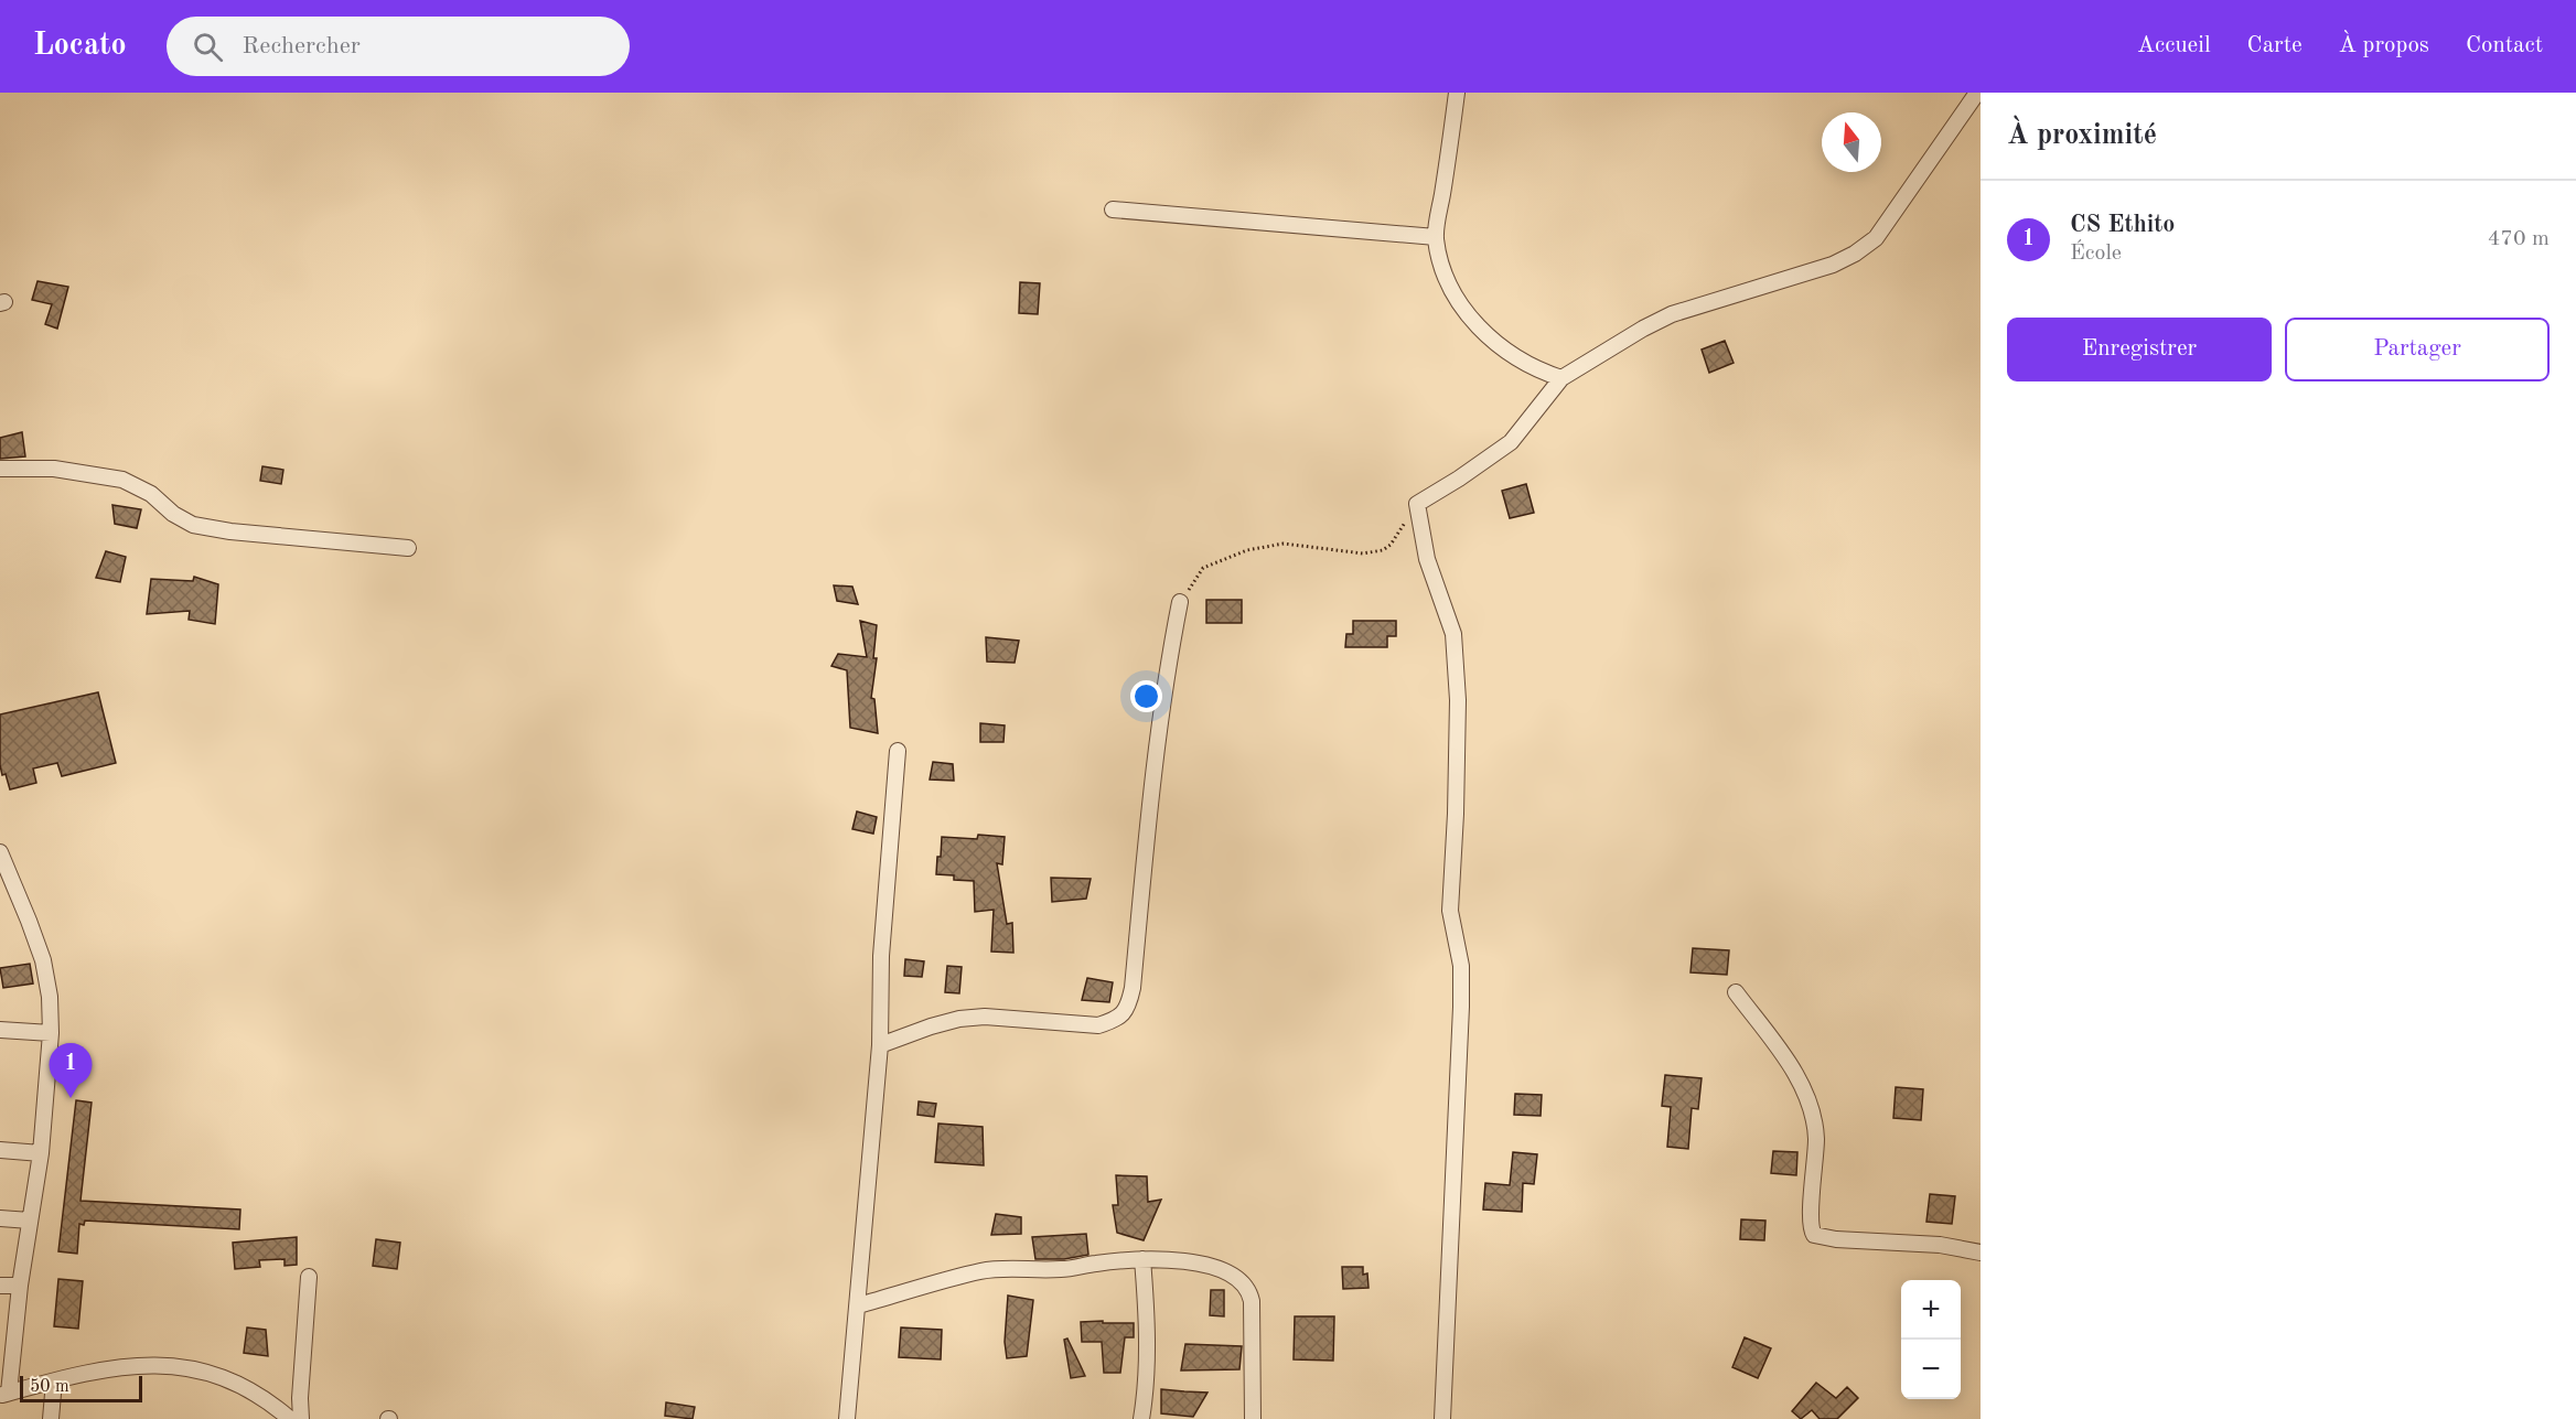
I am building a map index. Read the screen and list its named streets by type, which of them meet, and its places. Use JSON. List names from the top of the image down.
{
  "scale_bar": "50 m",
  "north": "top",
  "page": {
    "header": "Locato",
    "search": "Rechercher",
    "nav": [
      "Accueil",
      "Carte",
      "À propos",
      "Contact"
    ],
    "heading": "À proximité",
    "list": [
      {
        "mark": "1",
        "name": "CS Ethito",
        "note": "École",
        "value": "470 m"
      }
    ],
    "buttons": ["Enregistrer", "Partager"],
    "pins": "1",
    "map_buttons": ["+", "−"],
    "scale": "50 m"
  }
}
